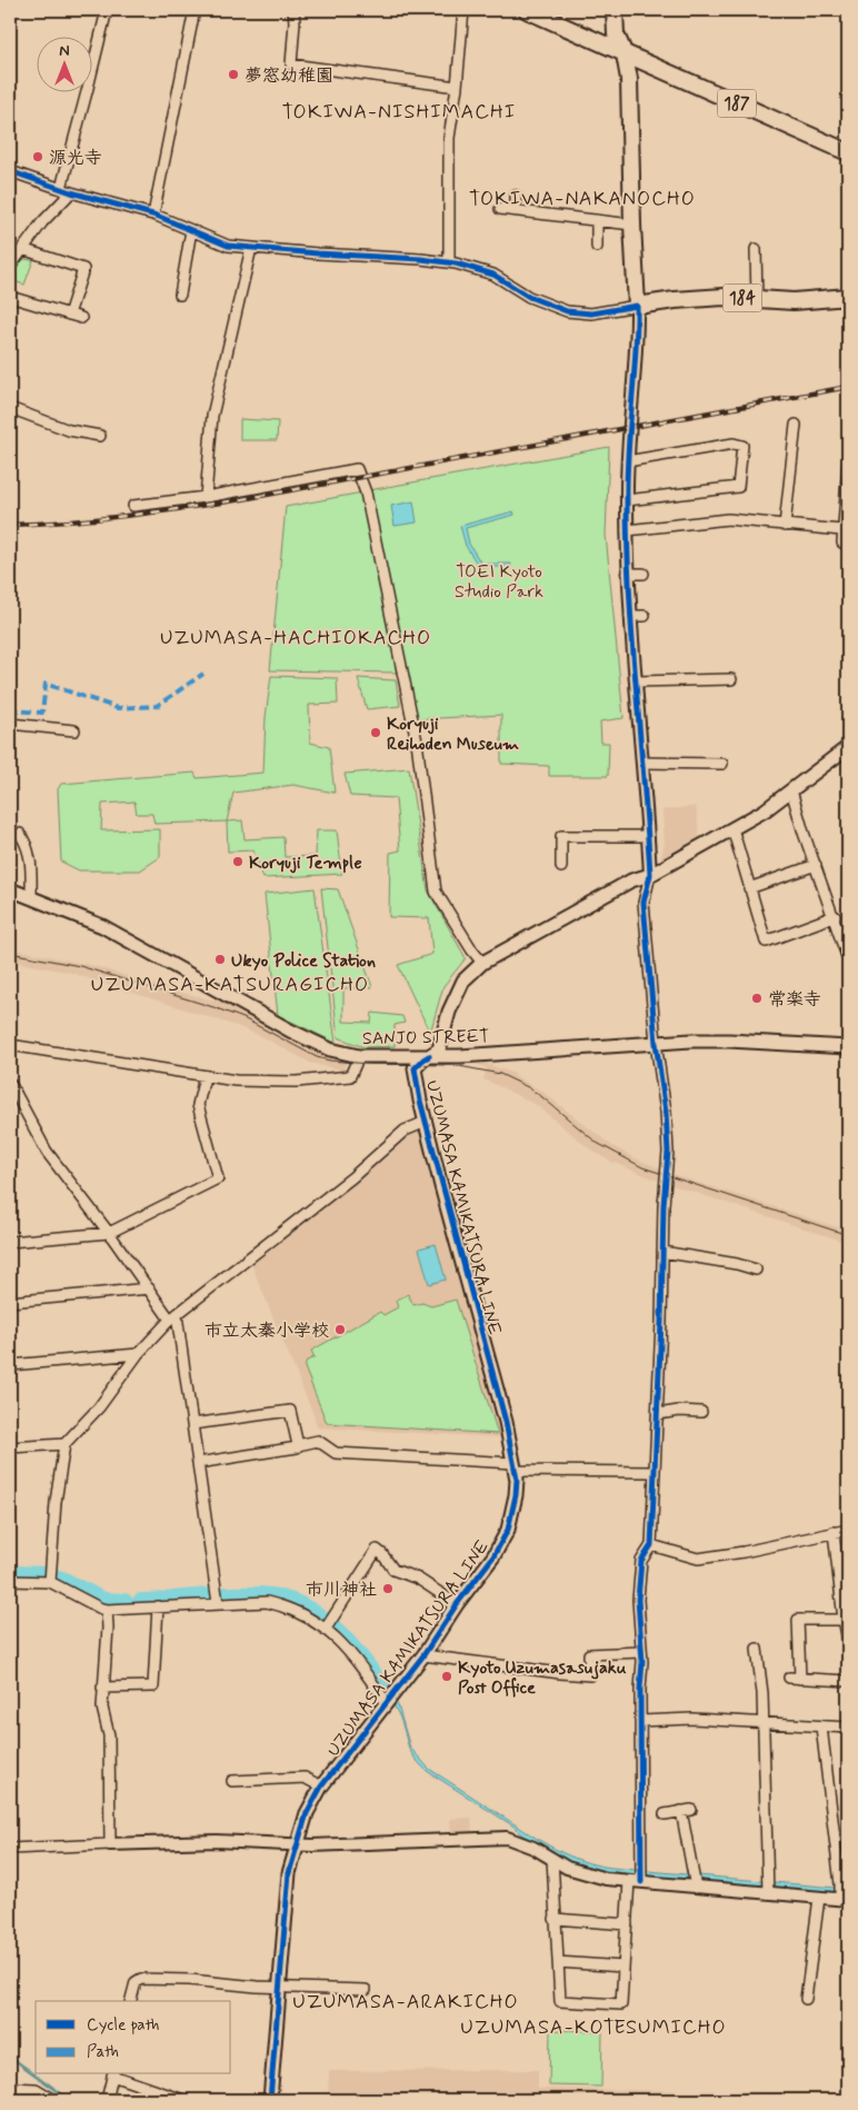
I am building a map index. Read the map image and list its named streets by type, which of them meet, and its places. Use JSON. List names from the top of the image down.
{
  "streets": {
    "main road": [
      "187",
      "184",
      "SANJO STREET",
      "UZUMASA KAMIKATSURA LINE"
    ]
  },
  "crossings": [
    ["SANJO STREET", "UZUMASA KAMIKATSURA LINE"]
  ],
  "districts": [
    "TOKIWA-NISHIMACHI",
    "TOKIWA-NAKANOCHO",
    "UZUMASA-HACHIOKACHO",
    "UZUMASA-KATSURAGICHO",
    "UZUMASA-ARAKICHO",
    "UZUMASA-KOTESUMICHO"
  ],
  "parks": ["TOEI Kyoto Studio Park"],
  "places": [
    "夢窓幼稚園",
    "源光寺",
    "Koryuji Reihoden Museum",
    "Koryuji Temple",
    "Ukyo Police Station",
    "常楽寺",
    "市立太秦小学校",
    "市川神社",
    "Kyoto Uzumasasujaku Post Office"
  ],
  "legend": ["Cycle path", "Path"],
  "north": "top"
}
